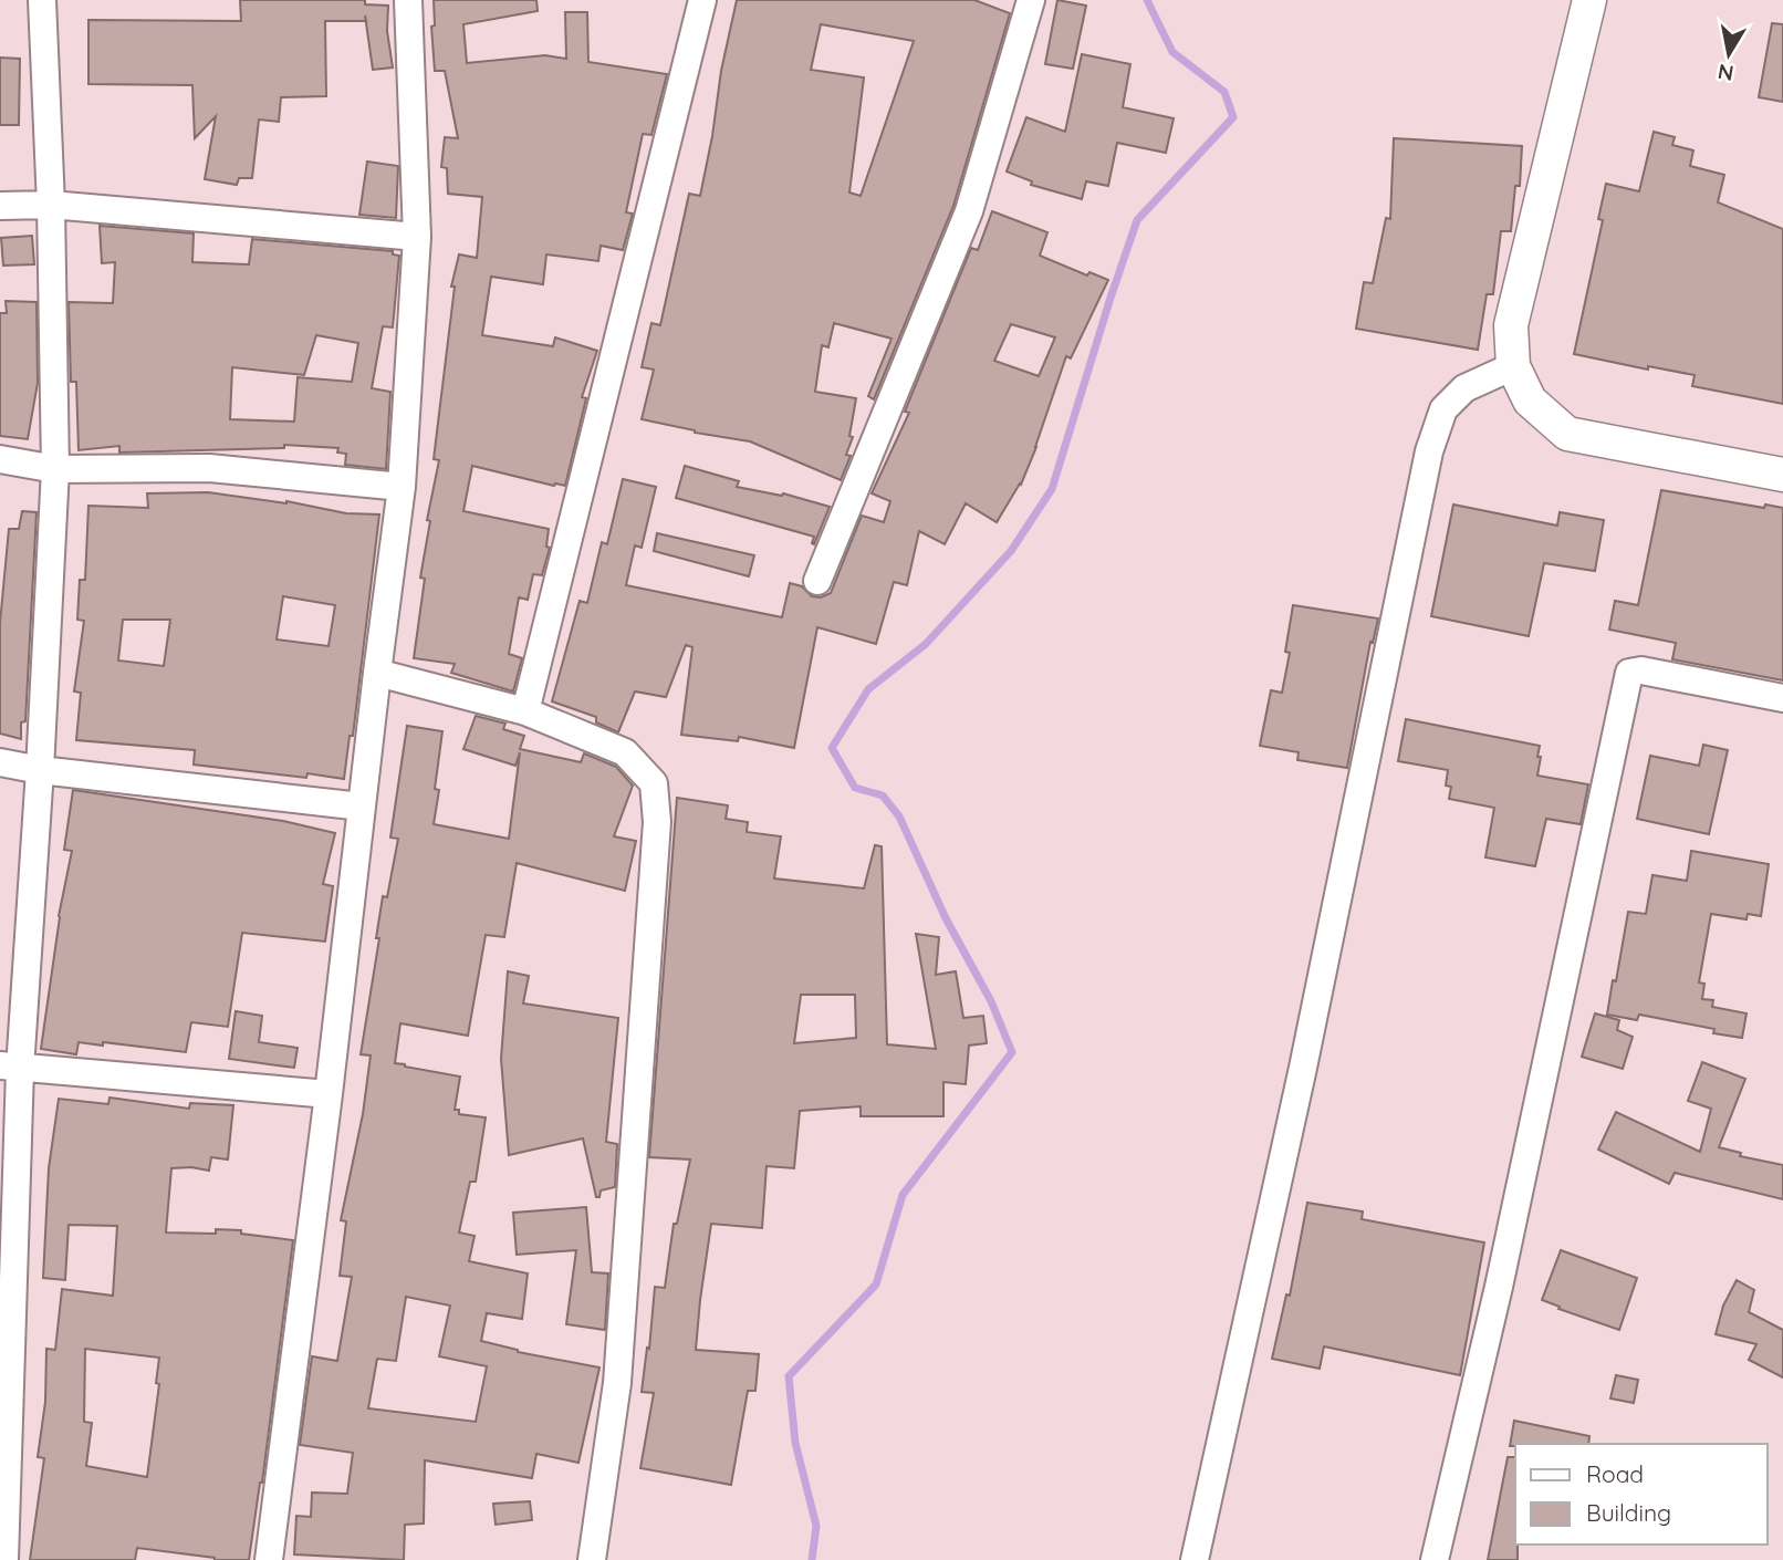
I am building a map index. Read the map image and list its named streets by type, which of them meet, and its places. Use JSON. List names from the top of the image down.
{
  "legend": ["Road", "Building"],
  "north": "bottom"
}
